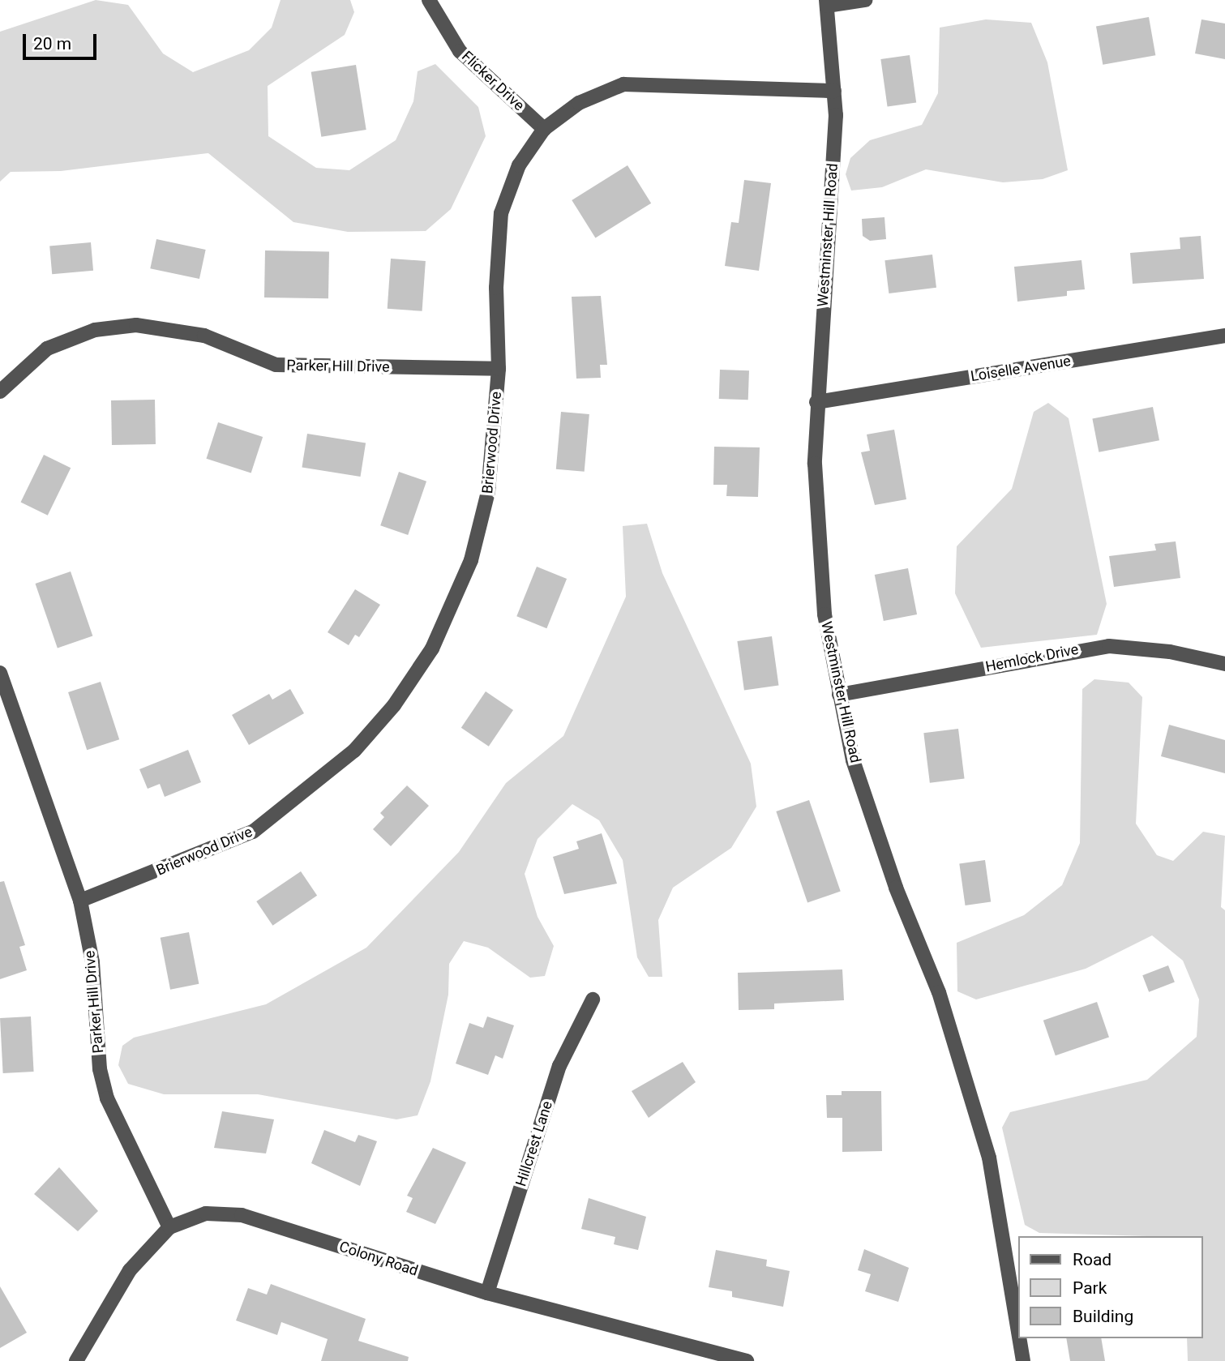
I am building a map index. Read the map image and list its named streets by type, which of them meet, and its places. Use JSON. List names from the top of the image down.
{
  "streets": {
    "street": [
      "Flicker Drive",
      "Westminster Hill Road",
      "Parker Hill Drive",
      "Loiselle Avenue",
      "Brierwood Drive",
      "Hemlock Drive",
      "Hillcrest Lane",
      "Colony Road"
    ]
  },
  "crossings": [
    ["Flicker Drive", "Brierwood Drive"],
    ["Westminster Hill Road", "Loiselle Avenue"],
    ["Westminster Hill Road", "Brierwood Drive"],
    ["Westminster Hill Road", "Hemlock Drive"],
    ["Parker Hill Drive", "Brierwood Drive"],
    ["Parker Hill Drive", "Colony Road"],
    ["Hillcrest Lane", "Colony Road"]
  ],
  "legend": ["Road", "Park", "Building"],
  "scale_bar": "20 m"
}
